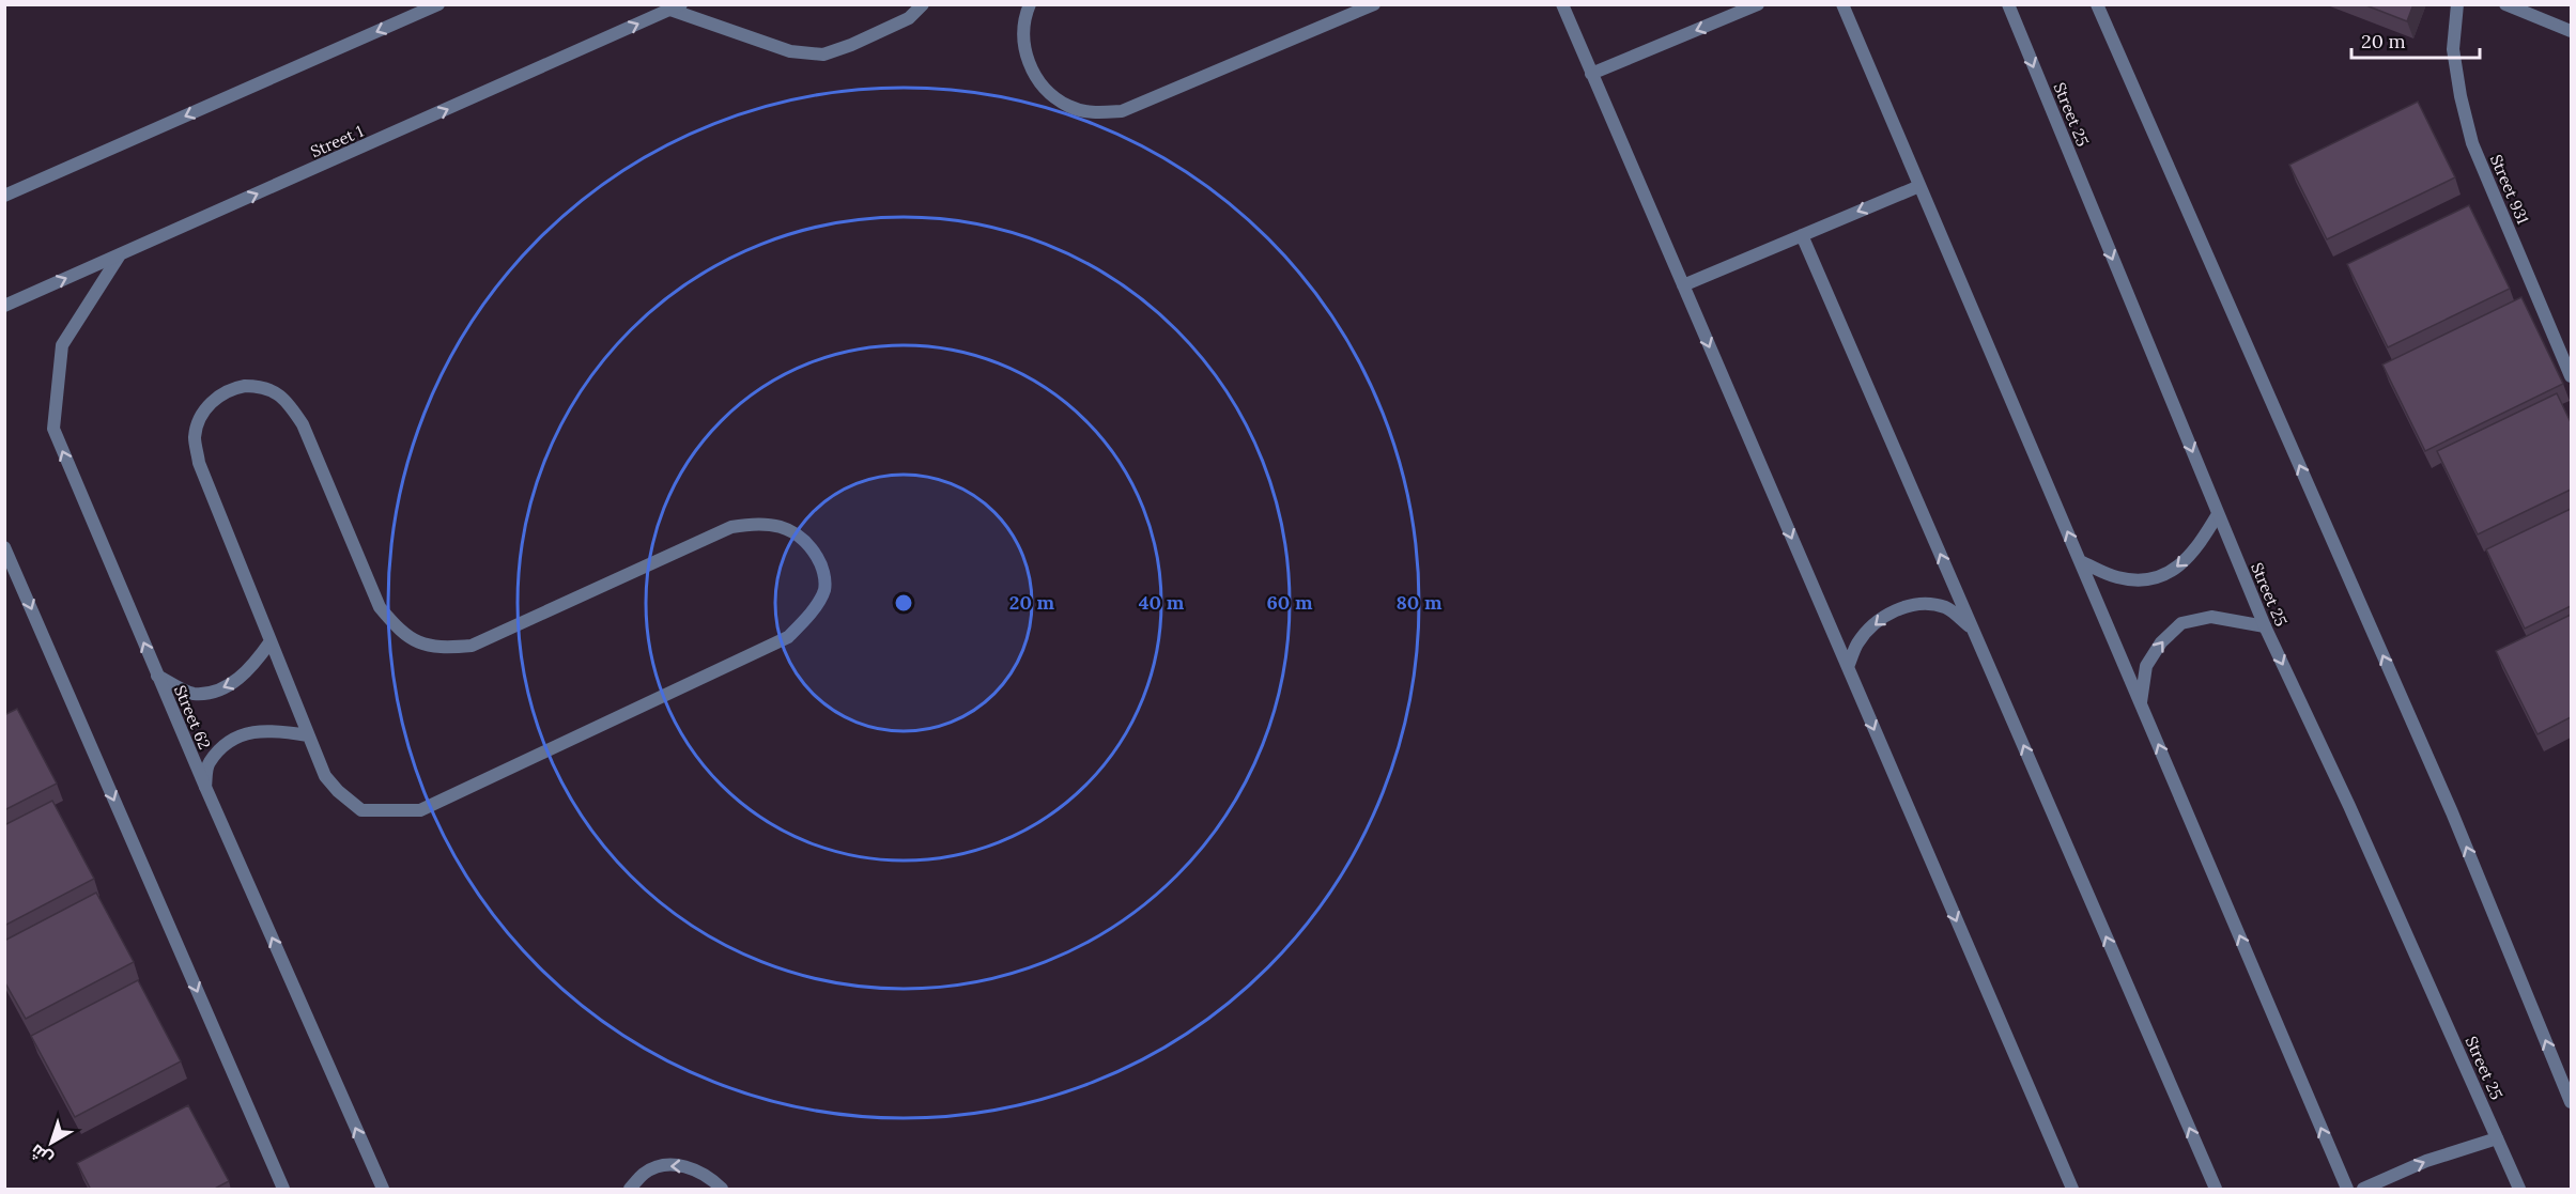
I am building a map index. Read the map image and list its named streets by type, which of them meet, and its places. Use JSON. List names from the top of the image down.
{
  "streets": {
    "street": [
      "Street 25",
      "Street 1",
      "Street 931",
      "Street 62"
    ]
  },
  "crossings": [
    ["Street 1", "Street 62"]
  ],
  "scale_bar": "20 m",
  "north": "bottom left",
  "rings": [
    "20 m",
    "40 m",
    "60 m",
    "80 m"
  ]
}
